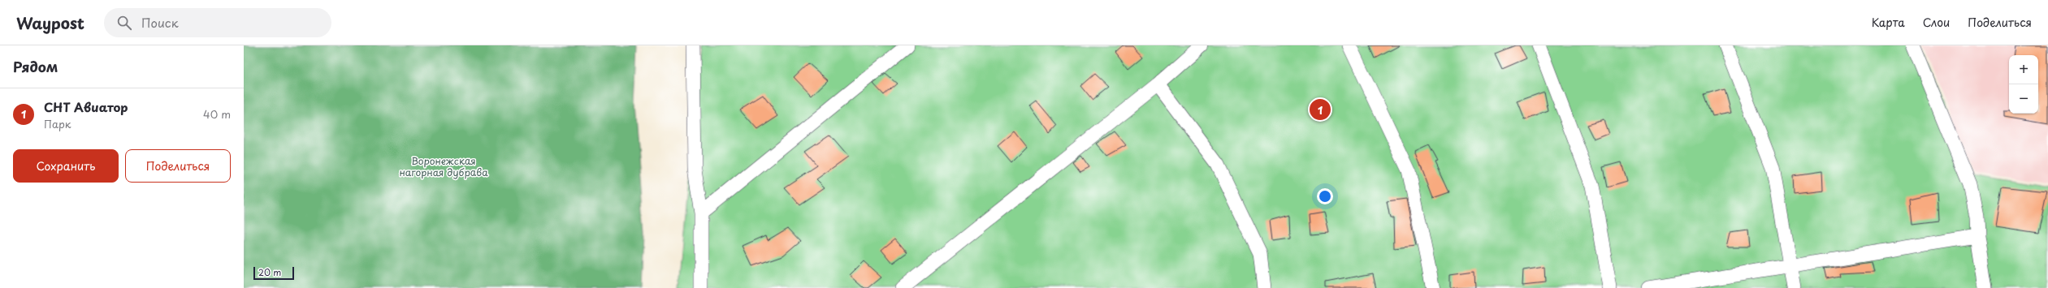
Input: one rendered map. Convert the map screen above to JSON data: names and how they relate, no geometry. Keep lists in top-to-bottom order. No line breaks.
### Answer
{"parks":["Воронежская нагорная дубрава"],"scale_bar":"20 m","page":{"header":"Waypost","search":"Поиск","nav":["Карта","Слои","Поделиться"],"heading":"Рядом","map_buttons":["+","−"],"list":[{"mark":"1","name":"СНТ Авиатор","note":"Парк","value":"40 m"}],"pins":"1","buttons":["Сохранить","Поделиться"],"scale":"20 m"}}
